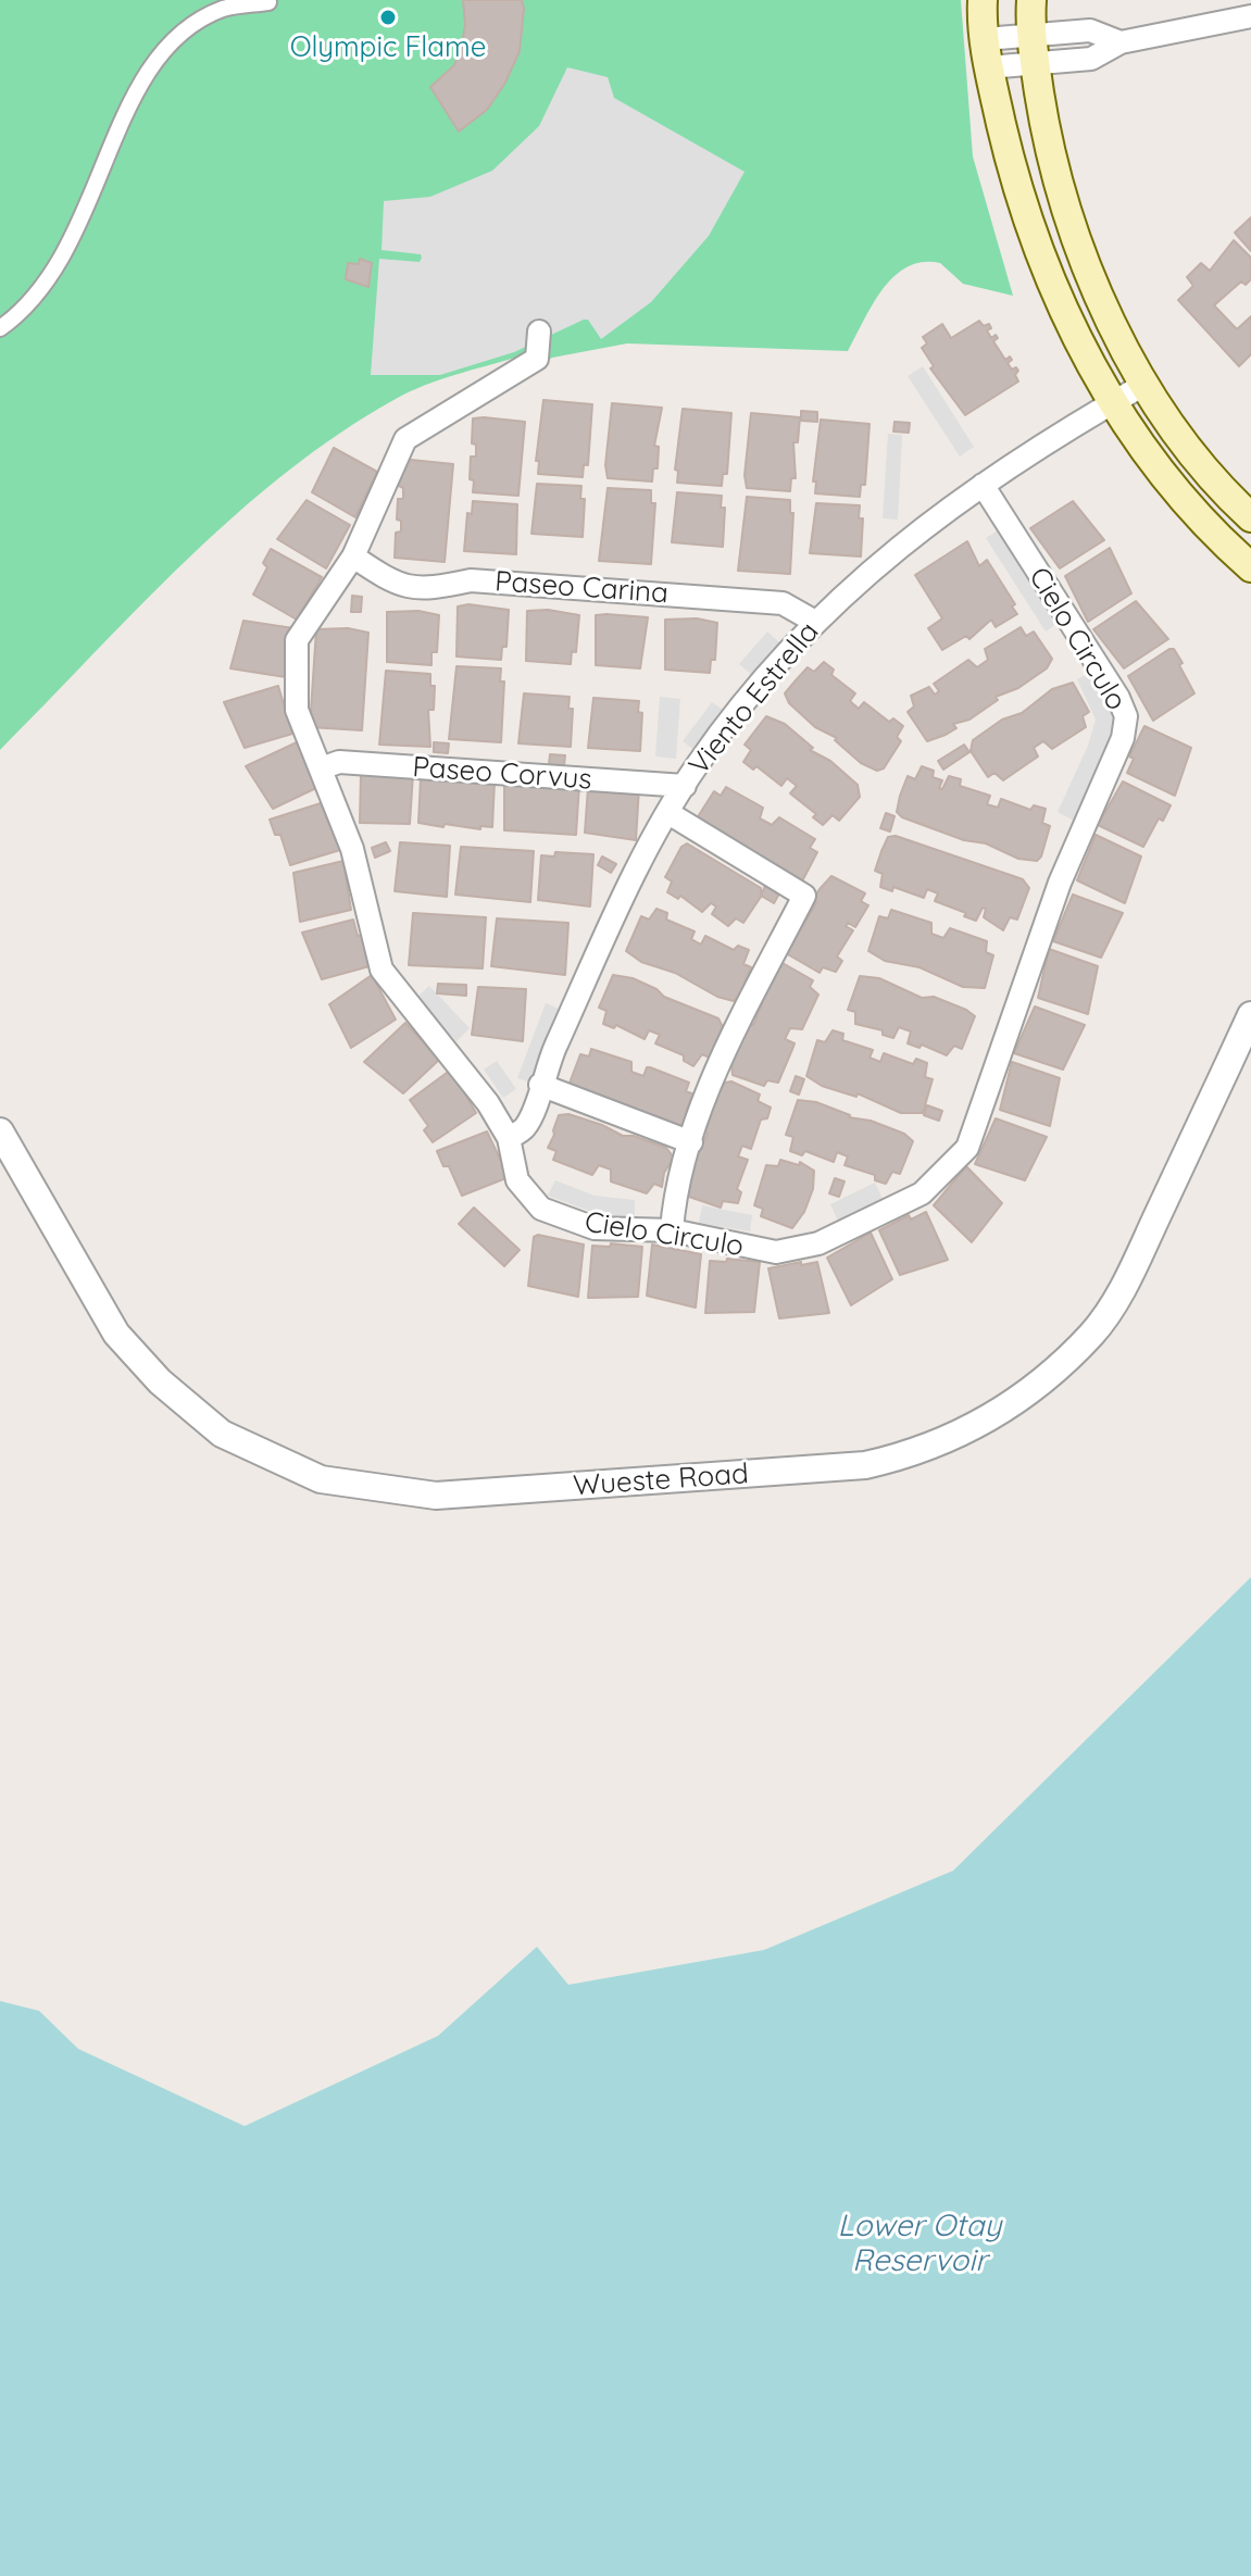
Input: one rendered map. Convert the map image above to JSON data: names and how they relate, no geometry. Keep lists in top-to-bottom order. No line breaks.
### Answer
{"streets":{"street":["Paseo Carina","Cielo Circulo","Viento Estrella","Paseo Corvus","Wueste Road"]},"crossings":[["Paseo Carina","Cielo Circulo"],["Paseo Carina","Viento Estrella"],["Cielo Circulo","Viento Estrella"],["Cielo Circulo","Paseo Corvus"],["Viento Estrella","Paseo Corvus"]],"water":["Lower Otay Reservoir"],"places":["Olympic Flame"]}
